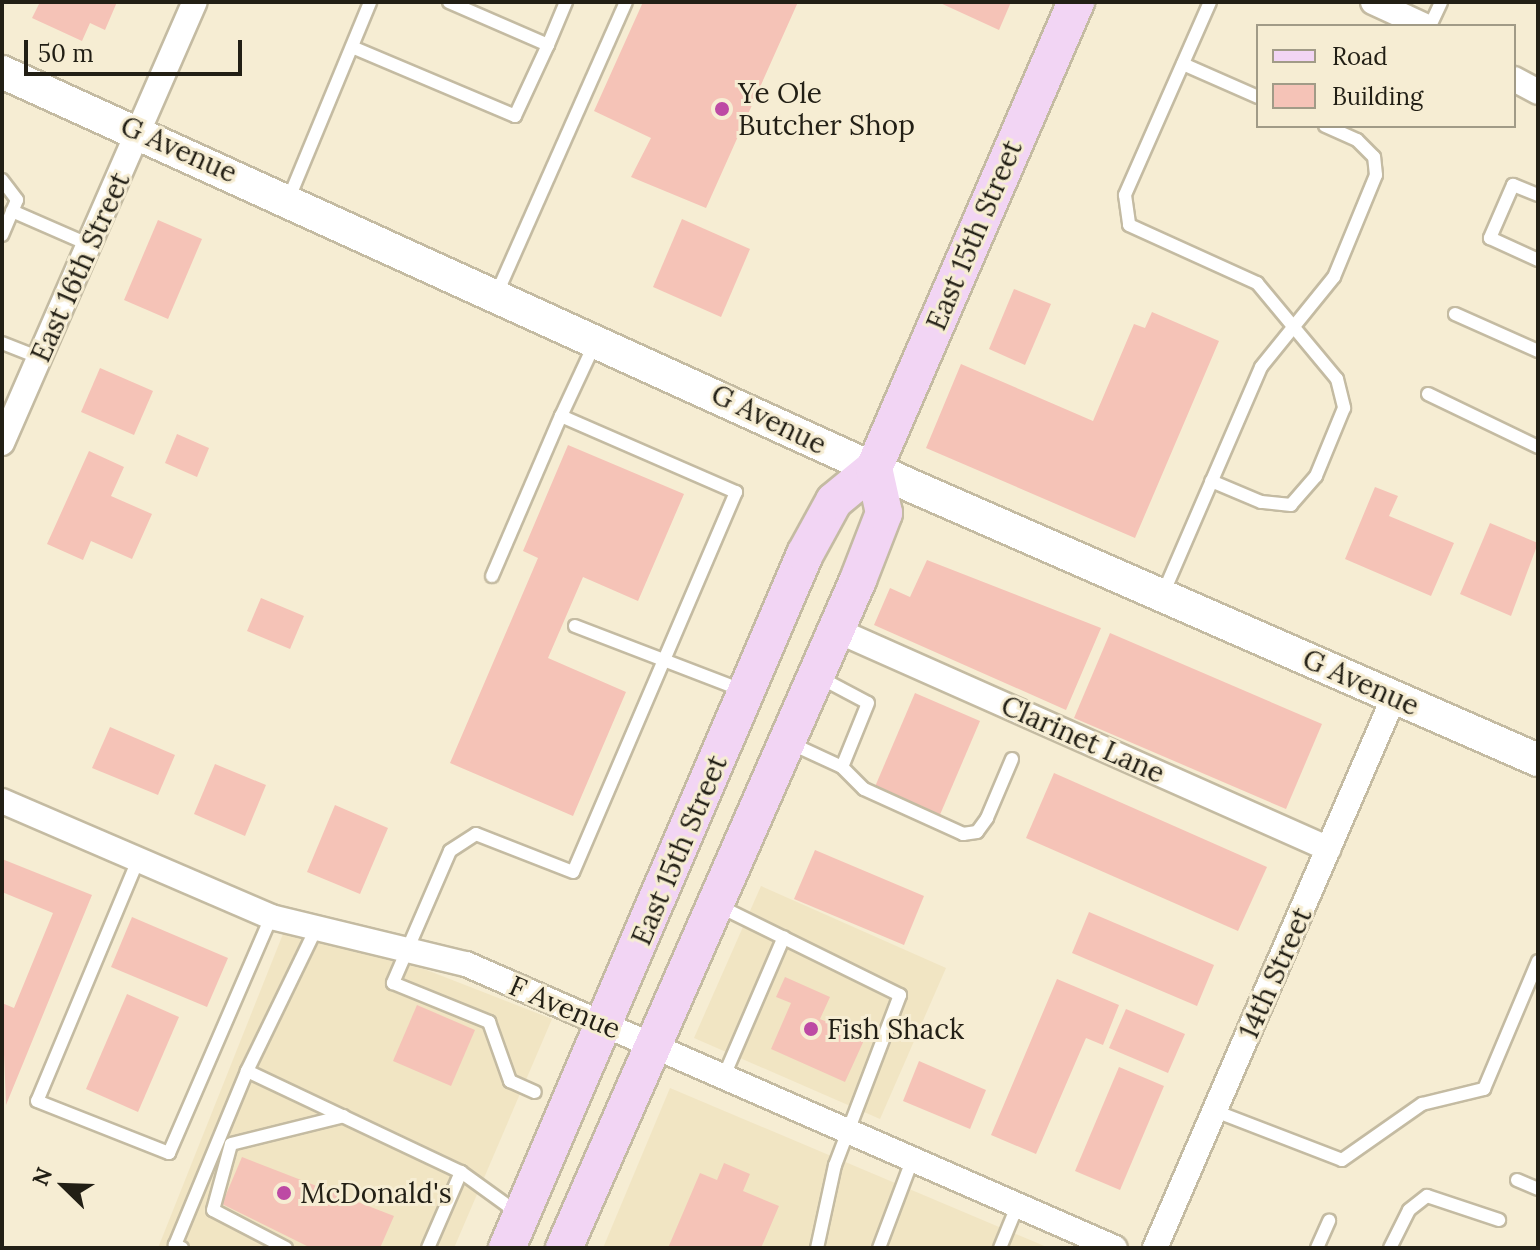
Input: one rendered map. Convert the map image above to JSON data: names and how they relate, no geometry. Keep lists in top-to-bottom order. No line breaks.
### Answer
{"streets":{"main road":["East 15th Street"],"street":["G Avenue","East 16th Street","Clarinet Lane","14th Street","F Avenue"]},"crossings":[["G Avenue","East 15th Street"],["G Avenue","East 16th Street"],["G Avenue","14th Street"],["East 15th Street","Clarinet Lane"],["East 15th Street","F Avenue"],["Clarinet Lane","14th Street"]],"places":["Ye Ole Butcher Shop","Fish Shack","McDonald's"],"legend":["Road","Building"],"scale_bar":"50 m","north":"top left"}
